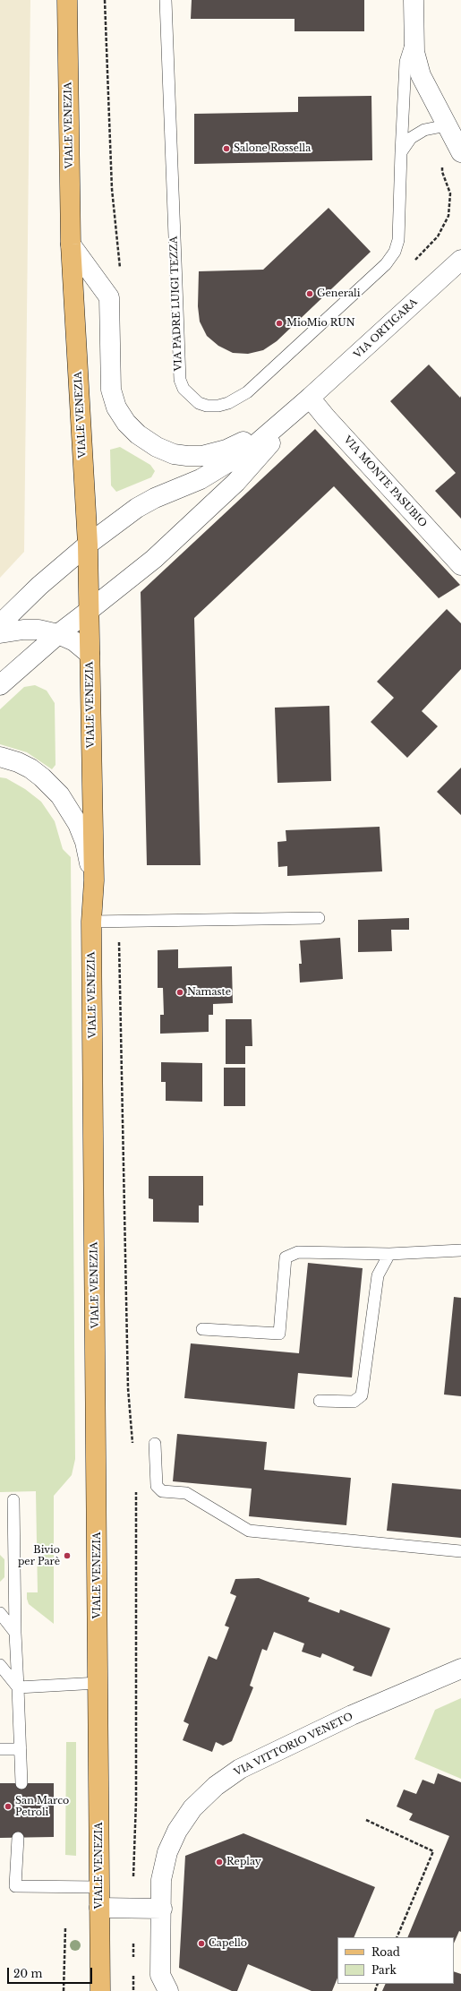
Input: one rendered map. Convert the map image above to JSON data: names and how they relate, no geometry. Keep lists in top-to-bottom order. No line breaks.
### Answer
{"streets":{"main road":["VIALE VENEZIA"],"street":["VIA ORTIGARA","VIA MONTE PASUBIO","VIA VITTORIO VENETO"],"lane":["VIA PADRE LUIGI TEZZA"]},"crossings":[["VIA ORTIGARA","VIA MONTE PASUBIO"]],"places":["Salone Rossella","Generali","MioMio RUN","Namaste","Bivio per Parè","San Marco Petroli","Replay","Capello"],"legend":["Road","Park"],"scale_bar":"20 m"}
